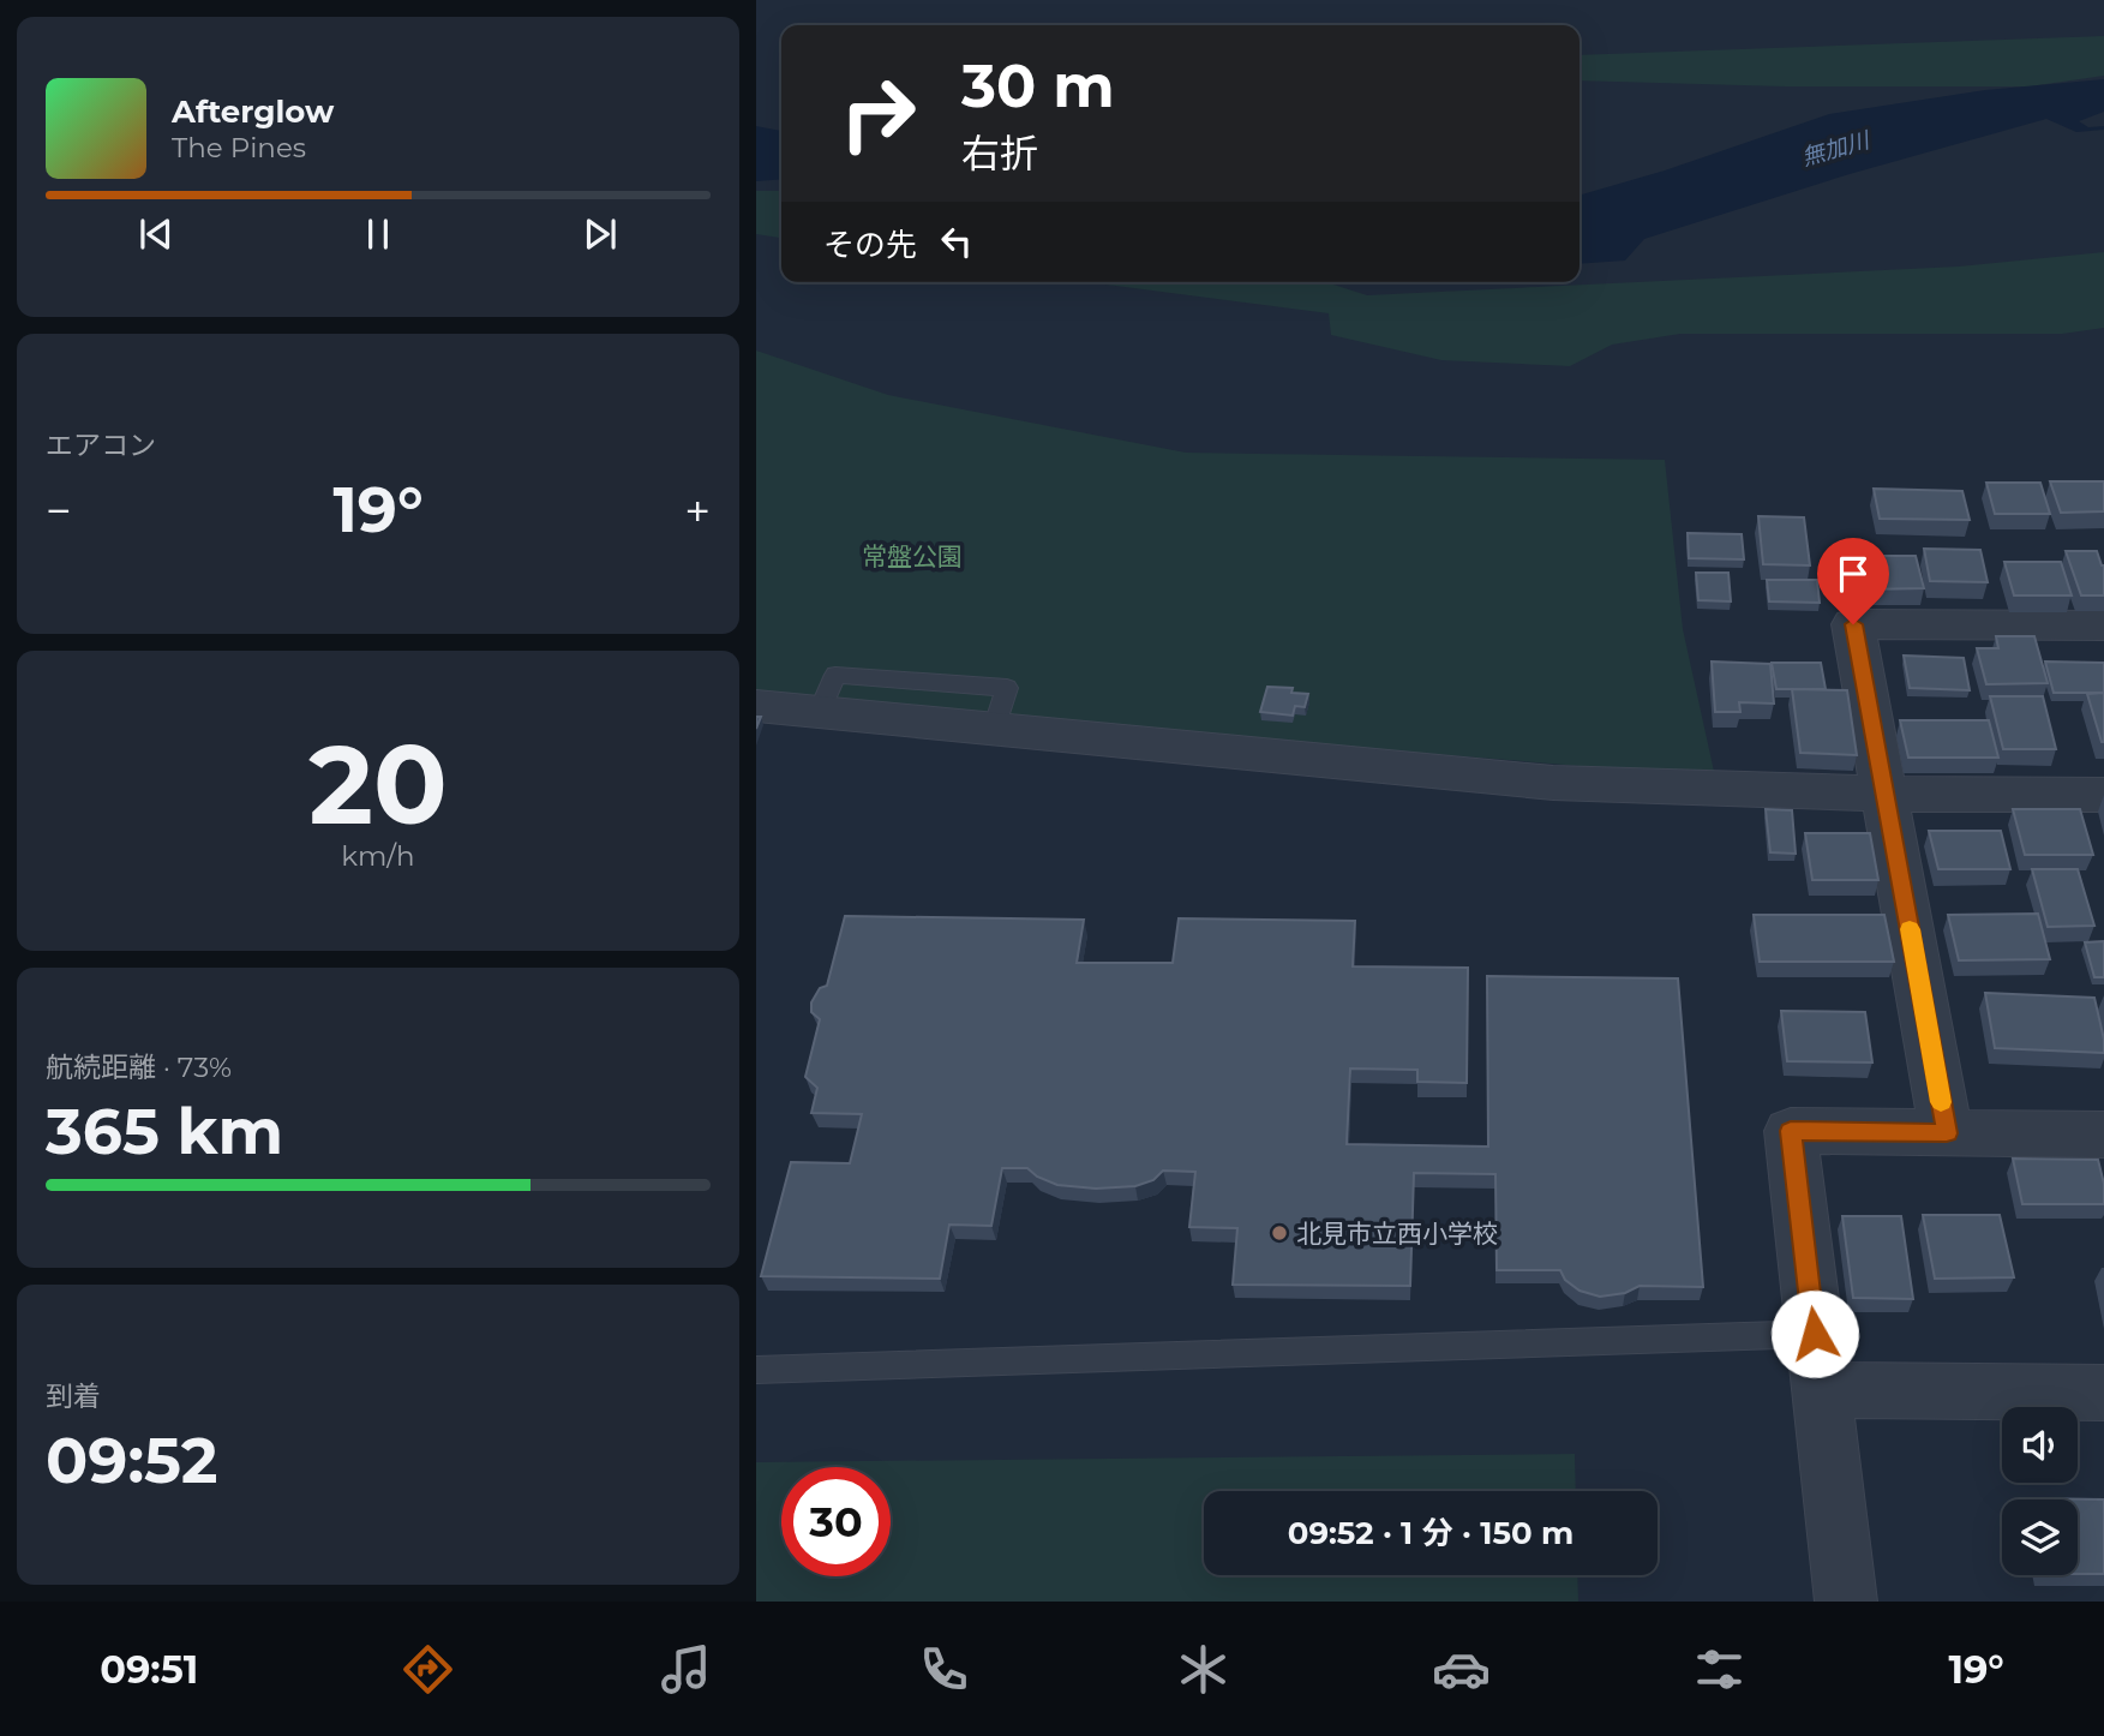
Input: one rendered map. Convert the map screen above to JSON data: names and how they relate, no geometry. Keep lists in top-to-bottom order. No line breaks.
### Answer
{"water":["無加川"],"parks":["常盤公園"],"places":["北見市立西小学校"],"page":{"turn":["30 m","右折"],"song":["Afterglow","The Pines"],"then":"その先","tile":["エアコン",["20","km/h"],["航続距離 · 73%","365 km"],["到着","09:52"]],"heat":["−","19°","+"],"limit":"30","trip":"09:52 · 1 分 · 150 m","tabs":["09:51","19°"]}}
